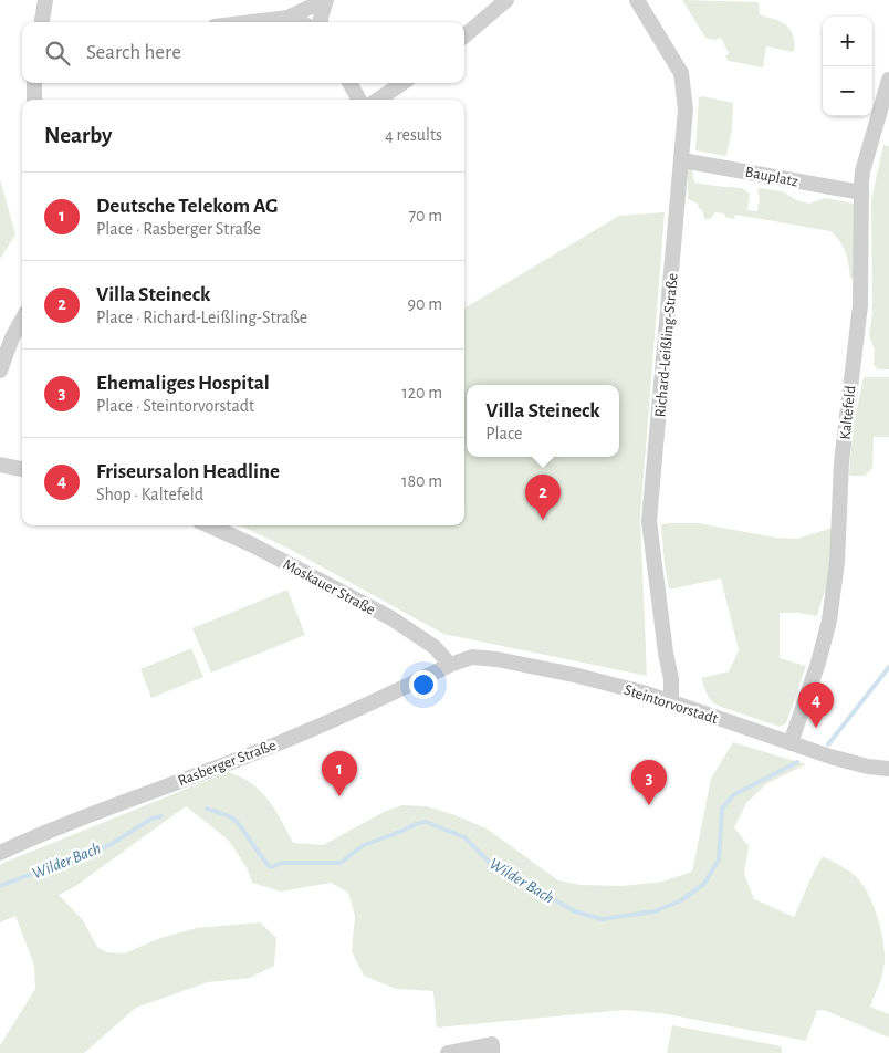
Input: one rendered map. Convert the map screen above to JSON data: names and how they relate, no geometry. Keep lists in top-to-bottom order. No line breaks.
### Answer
{"streets":{"street":["Bauplatz","Richard-Leißling-Straße","Kaltefeld","Moskauer Straße","Steintorvorstadt","Rasberger Straße"]},"crossings":[["Bauplatz","Richard-Leißling-Straße"],["Bauplatz","Kaltefeld"],["Richard-Leißling-Straße","Steintorvorstadt"],["Kaltefeld","Steintorvorstadt"],["Moskauer Straße","Steintorvorstadt"],["Moskauer Straße","Rasberger Straße"],["Steintorvorstadt","Rasberger Straße"]],"water":["Wilder Bach"],"page":{"map_buttons":["+","−"],"search":"Search here","heading":["Nearby","4 results"],"list":[{"mark":"1","name":"Deutsche Telekom AG","note":"Place · Rasberger Straße","value":"70 m"},{"mark":"2","name":"Villa Steineck","note":"Place · Richard-Leißling-Straße","value":"90 m"},{"mark":"3","name":"Ehemaliges Hospital","note":"Place · Steintorvorstadt","value":"120 m"},{"mark":"4","name":"Friseursalon Headline","note":"Shop · Kaltefeld","value":"180 m"}],"popup":["Villa Steineck","Place"],"pins":["2","4","1","3"]}}
